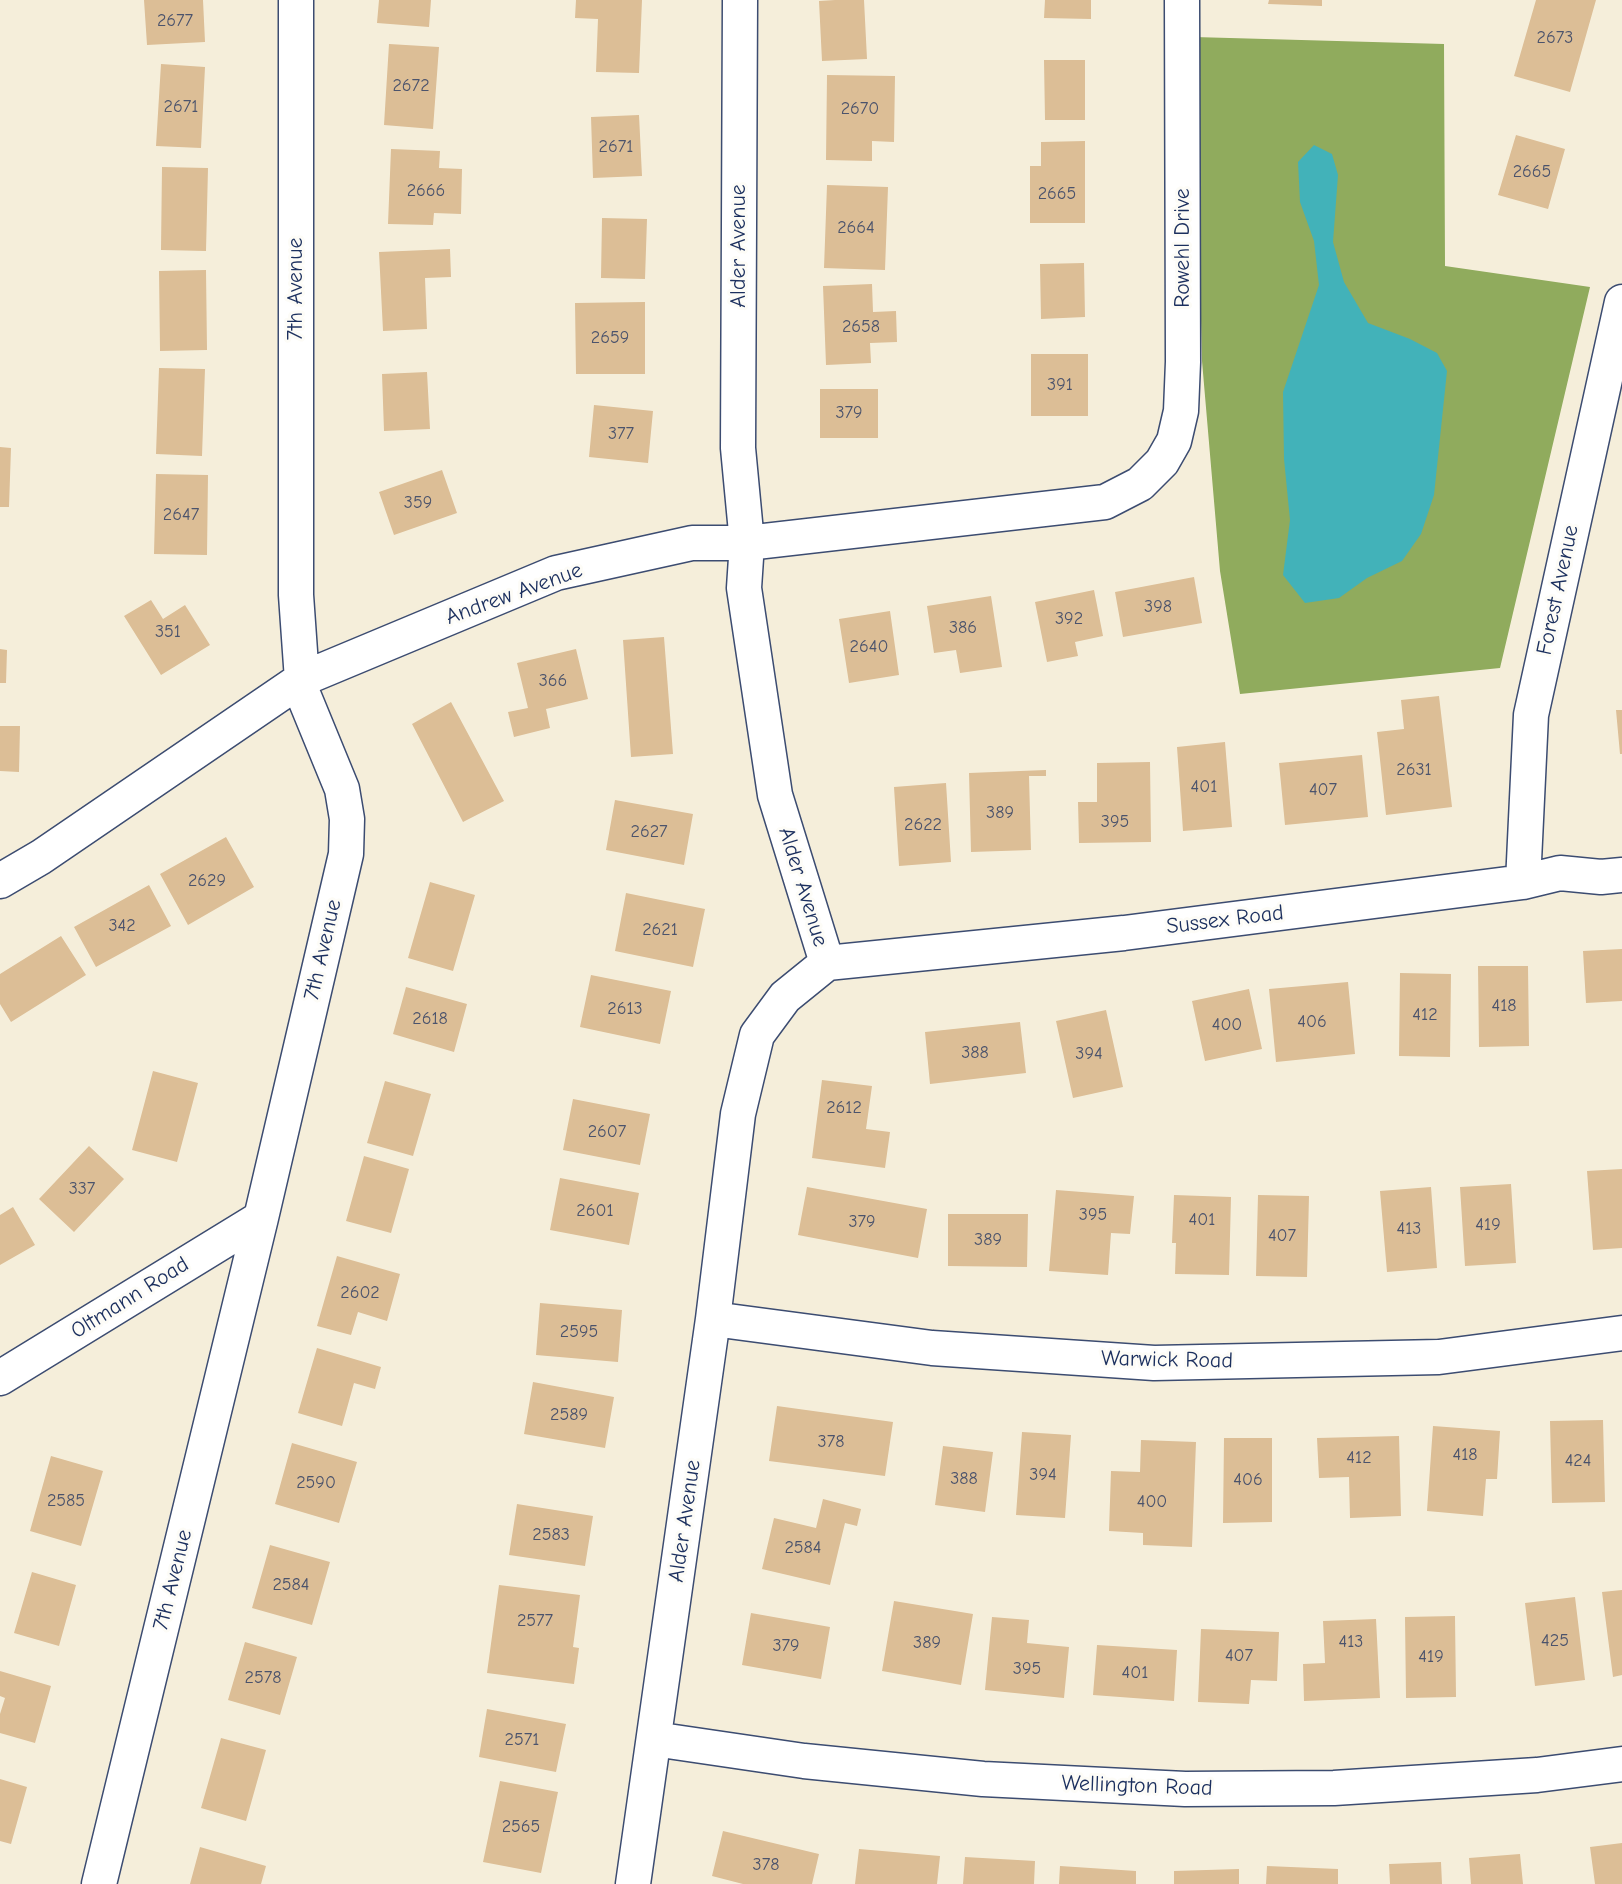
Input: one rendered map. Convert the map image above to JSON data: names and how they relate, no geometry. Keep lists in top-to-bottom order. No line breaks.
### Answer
{"streets":{"street":["Alder Avenue","Rowehl Drive","7th Avenue","Forest Avenue","Andrew Avenue","Sussex Road","Oltmann Road","Warwick Road","Wellington Road"]},"crossings":[["Alder Avenue","Andrew Avenue"],["Alder Avenue","Sussex Road"],["Alder Avenue","Warwick Road"],["Alder Avenue","Wellington Road"],["Rowehl Drive","Andrew Avenue"],["7th Avenue","Andrew Avenue"],["7th Avenue","Oltmann Road"],["Forest Avenue","Sussex Road"]],"house_numbers":["2677","2673","2672","2671","2670","2671","2665","2666","2665","2664","2658","2659","391","379","377","359","2647","398","392","386","351","2640","366","2631","401","407","389","395","2622","2627","2629","342","2621","418","2613","412","2618","406","400","388","394","2612","2607","337","2601","395","401","379","419","413","407","389","2602","2595","2589","378","418","412","424","394","388","406","2590","2585","400","2583","2584","2584","2577","425","413","389","379","407","419","395","401","2578","2571","2565","378"]}
